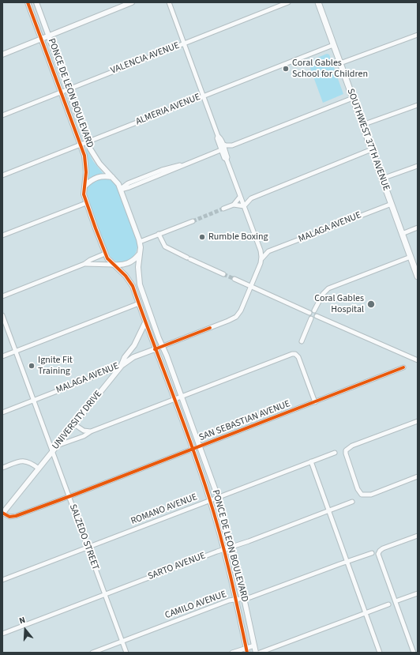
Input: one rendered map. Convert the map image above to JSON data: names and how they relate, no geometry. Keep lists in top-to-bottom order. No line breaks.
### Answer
{"streets":{"main road":["SOUTHWEST 37TH AVENUE"],"street":["VALENCIA AVENUE","PONCE DE LEON BOULEVARD","ALMERIA AVENUE","MALAGA AVENUE","UNIVERSITY DRIVE","SAN SEBASTIAN AVENUE","ROMANO AVENUE","SALZEDO STREET","SARTO AVENUE","CAMILO AVENUE"]},"crossings":[["VALENCIA AVENUE","PONCE DE LEON BOULEVARD"],["PONCE DE LEON BOULEVARD","ALMERIA AVENUE"],["PONCE DE LEON BOULEVARD","MALAGA AVENUE"],["PONCE DE LEON BOULEVARD","UNIVERSITY DRIVE"],["PONCE DE LEON BOULEVARD","SAN SEBASTIAN AVENUE"],["PONCE DE LEON BOULEVARD","ROMANO AVENUE"],["PONCE DE LEON BOULEVARD","SARTO AVENUE"],["PONCE DE LEON BOULEVARD","CAMILO AVENUE"],["ALMERIA AVENUE","SOUTHWEST 37TH AVENUE"],["SOUTHWEST 37TH AVENUE","MALAGA AVENUE"],["MALAGA AVENUE","UNIVERSITY DRIVE"],["MALAGA AVENUE","SALZEDO STREET"],["UNIVERSITY DRIVE","SAN SEBASTIAN AVENUE"],["UNIVERSITY DRIVE","SALZEDO STREET"],["SAN SEBASTIAN AVENUE","SALZEDO STREET"],["ROMANO AVENUE","SALZEDO STREET"],["SALZEDO STREET","SARTO AVENUE"],["SALZEDO STREET","CAMILO AVENUE"]],"places":["Coral Gables School for Children","Rumble Boxing","Coral Gables Hospital","Ignite Fit Training"],"north":"top"}
